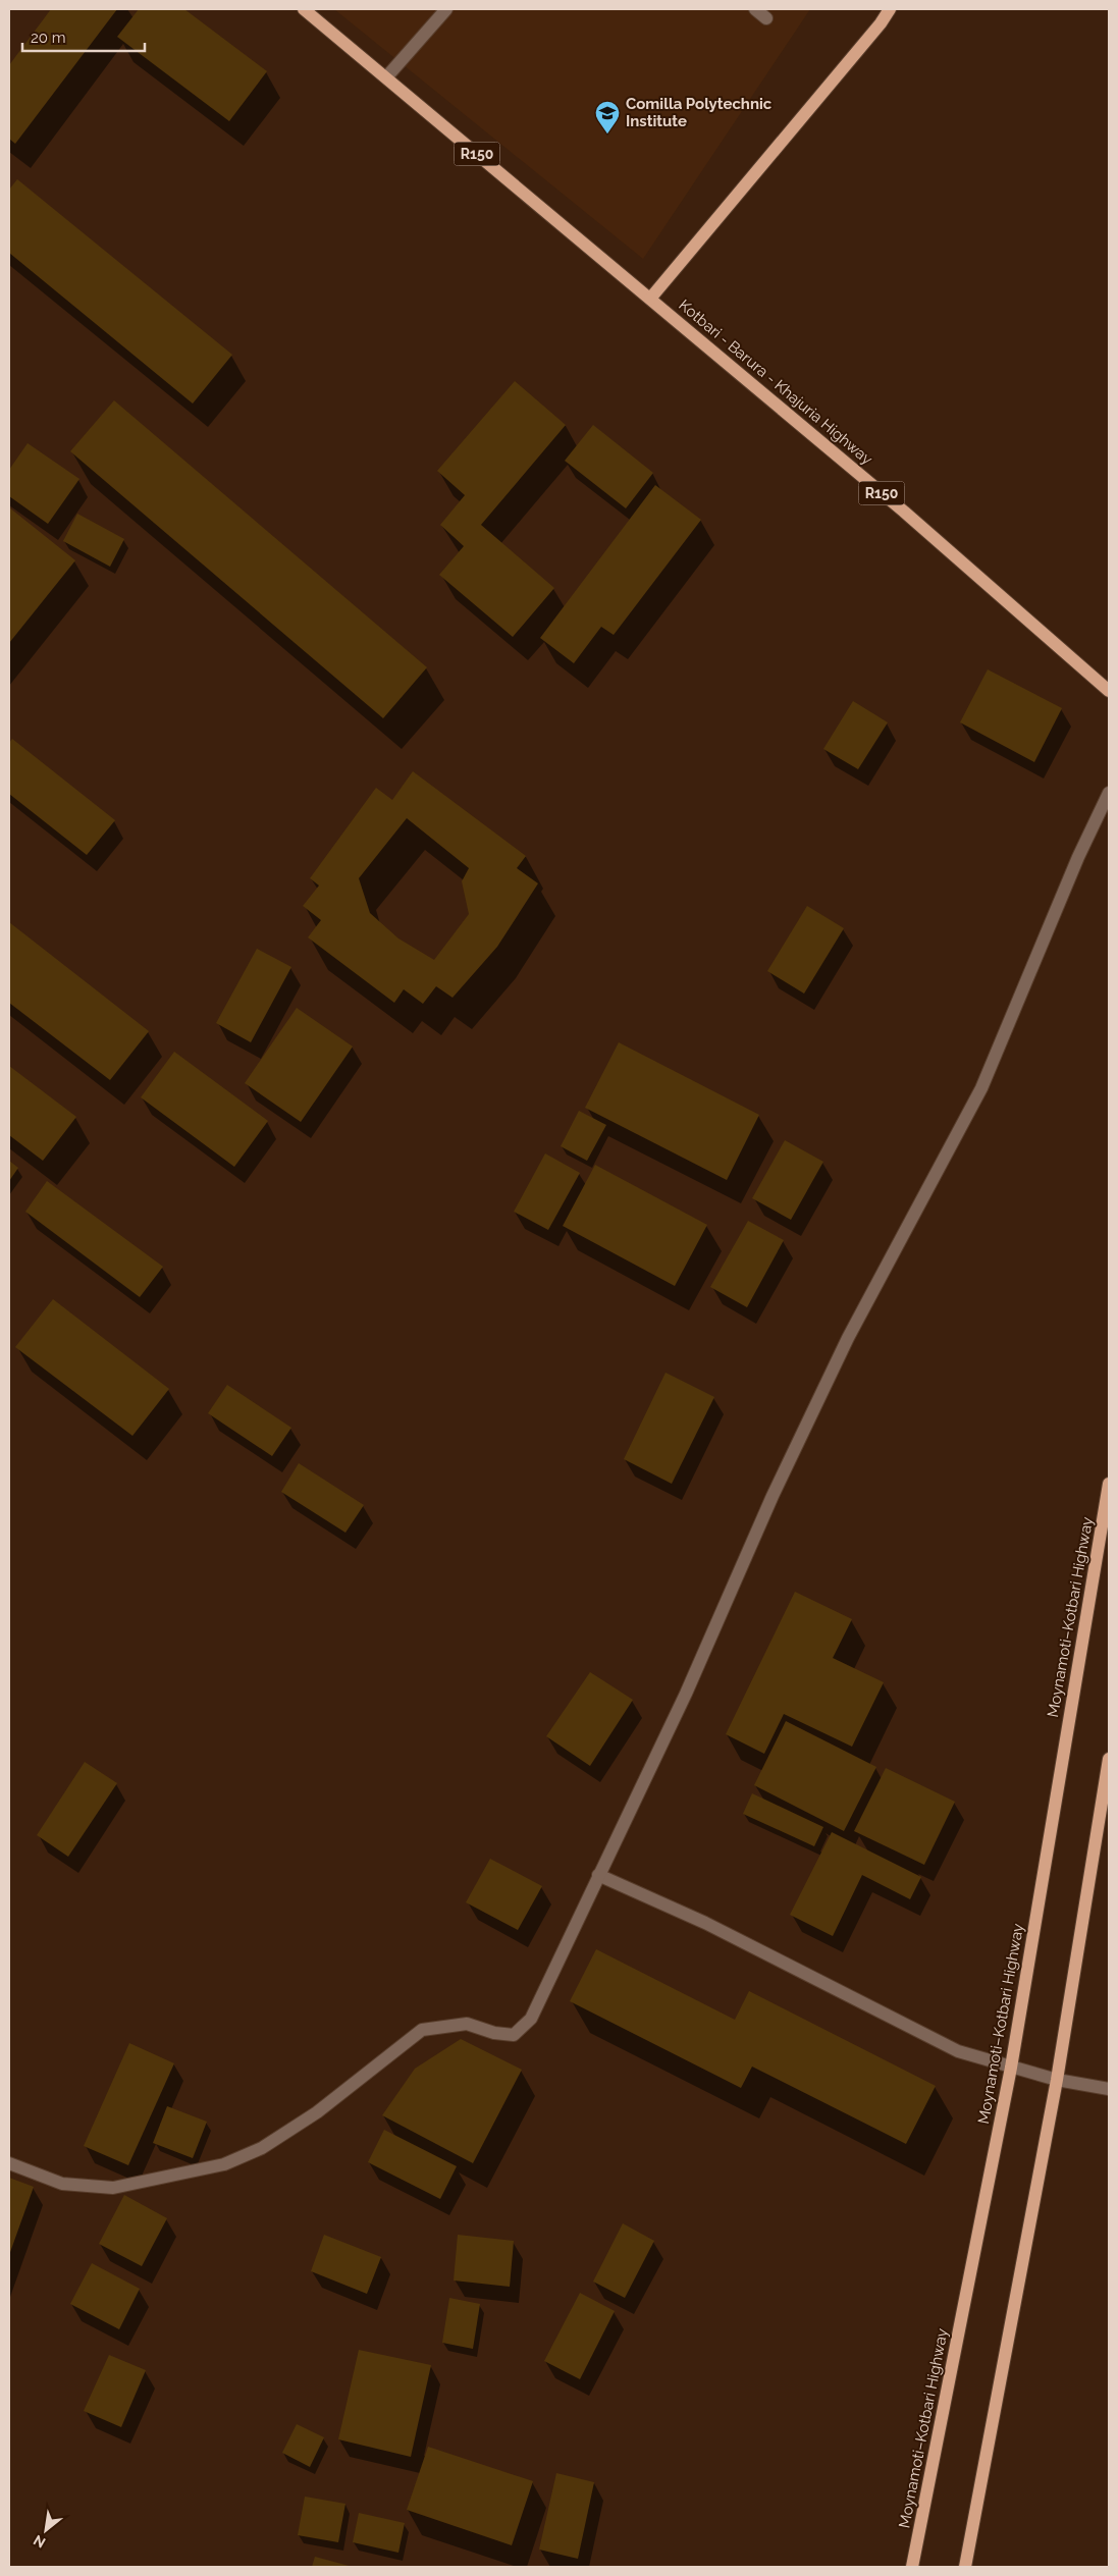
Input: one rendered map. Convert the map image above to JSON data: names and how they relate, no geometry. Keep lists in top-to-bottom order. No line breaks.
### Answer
{"streets":{"main road":["R150","Kotbari - Barura - Khajuria Highway","Moynamoti–Kotbari Highway"]},"crossings":[["R150","Kotbari - Barura - Khajuria Highway"]],"places":{"school or university":["Comilla Polytechnic Institute"]},"scale_bar":"20 m","north":"bottom left"}
